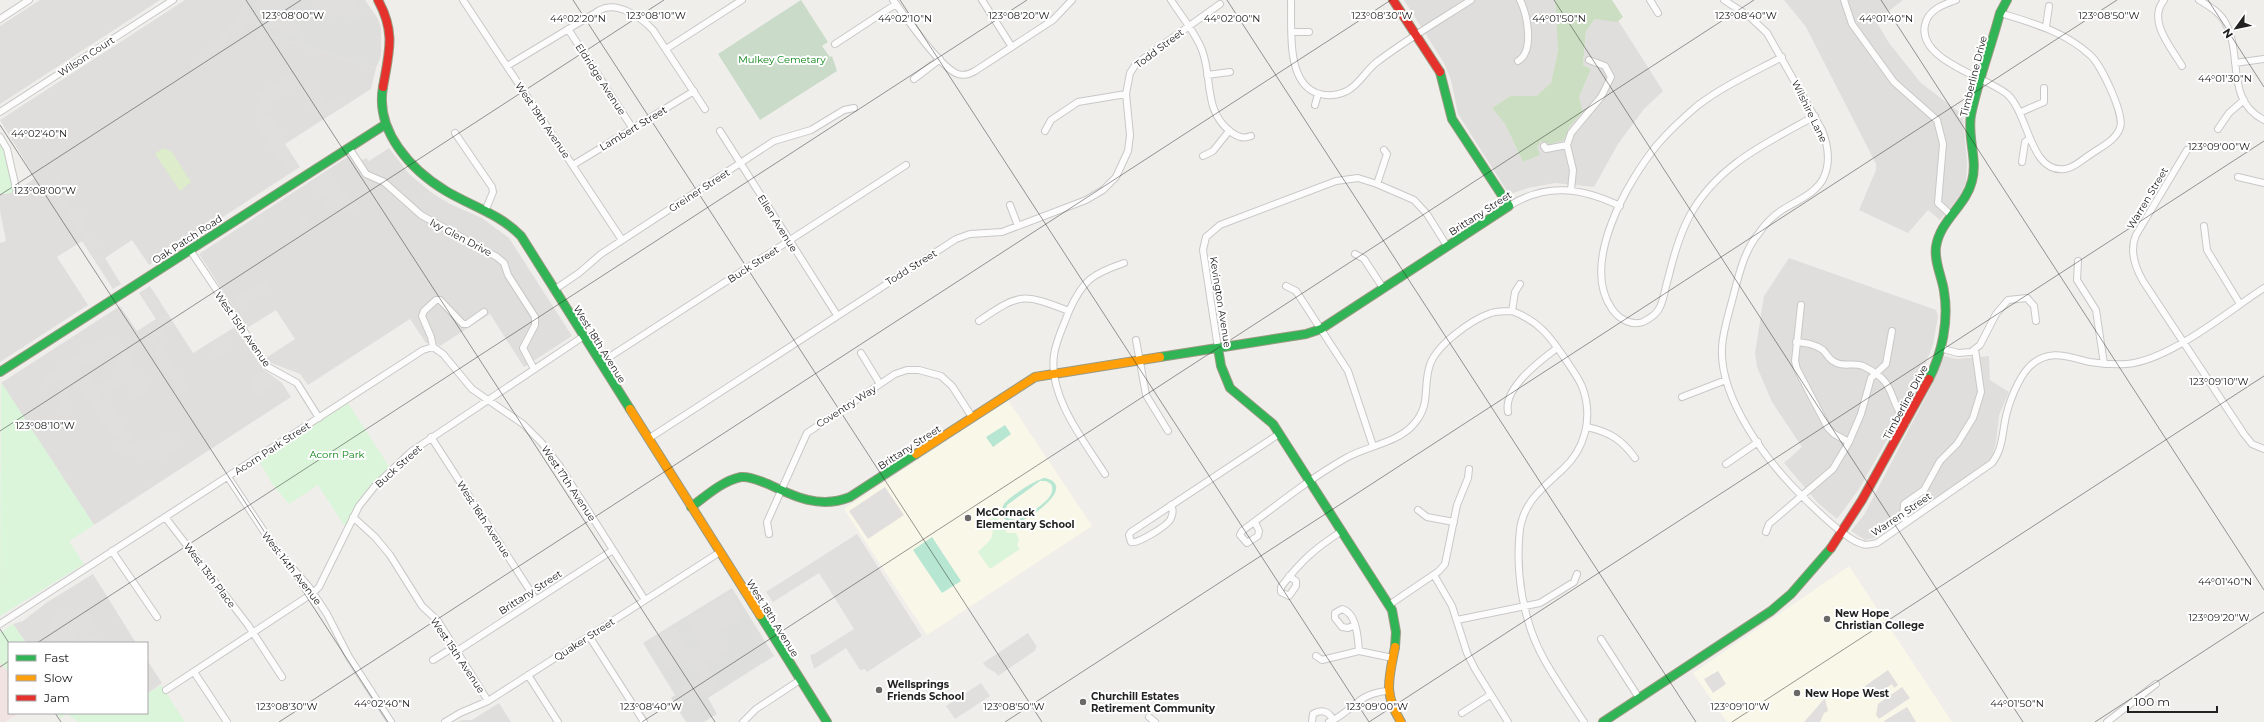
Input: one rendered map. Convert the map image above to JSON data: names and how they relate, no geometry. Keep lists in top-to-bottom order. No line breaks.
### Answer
{"streets":{"street":["Todd Street","Wilson Court","Timberline Drive","Eldridge Avenue","Wilshire Lane","West 19th Avenue","Lambert Street","Greiner Street","Warren Street","Brittany Street","Ellen Avenue","Ivy Glen Drive","Oak Patch Road","Buck Street","Kevington Avenue","West 15th Avenue","West 18th Avenue","Coventry Way","Acorn Park Street","West 17th Avenue","West 16th Avenue","West 14th Avenue","West 13th Place","Quaker Street"]},"crossings":[["Todd Street","Ellen Avenue"],["Todd Street","West 18th Avenue"],["Timberline Drive","Wilshire Lane"],["Timberline Drive","Warren Street"],["Eldridge Avenue","Lambert Street"],["Wilshire Lane","Warren Street"],["West 19th Avenue","Lambert Street"],["West 19th Avenue","Greiner Street"],["Greiner Street","Ellen Avenue"],["Greiner Street","West 18th Avenue"],["Brittany Street","Kevington Avenue"],["Brittany Street","West 15th Avenue"],["Brittany Street","West 18th Avenue"],["Brittany Street","Coventry Way"],["Brittany Street","West 17th Avenue"],["Brittany Street","West 16th Avenue"],["Ellen Avenue","Buck Street"],["Ivy Glen Drive","Oak Patch Road"],["Ivy Glen Drive","Buck Street"],["Oak Patch Road","West 15th Avenue"],["Oak Patch Road","West 18th Avenue"],["Buck Street","West 15th Avenue"],["Buck Street","West 18th Avenue"],["Buck Street","West 17th Avenue"],["Buck Street","West 16th Avenue"],["Buck Street","West 14th Avenue"],["Buck Street","West 13th Place"],["West 15th Avenue","Acorn Park Street"],["West 15th Avenue","Quaker Street"],["West 18th Avenue","Quaker Street"],["Acorn Park Street","West 17th Avenue"],["Acorn Park Street","West 14th Avenue"],["Acorn Park Street","West 13th Place"],["West 17th Avenue","Quaker Street"]],"parks":["Mulkey Cemetary","Acorn Park"],"places":["McCornack Elementary School","New Hope Christian College","Wellsprings Friends School","New Hope West","Churchill Estates Retirement Community"],"legend":["Fast","Slow","Jam"],"scale_bar":"100 m","north":"bottom left","coordinates":["123°08'00\"W","123°08'10\"W","123°08'20\"W","123°08'30\"W","123°08'40\"W","123°08'50\"W","44°02'20\"N","44°02'10\"N","44°02'00\"N","44°01'50\"N","44°01'40\"N","44°01'30\"N","44°02'40\"N","123°09'00\"W","123°09'10\"W","123°09'20\"W"]}
